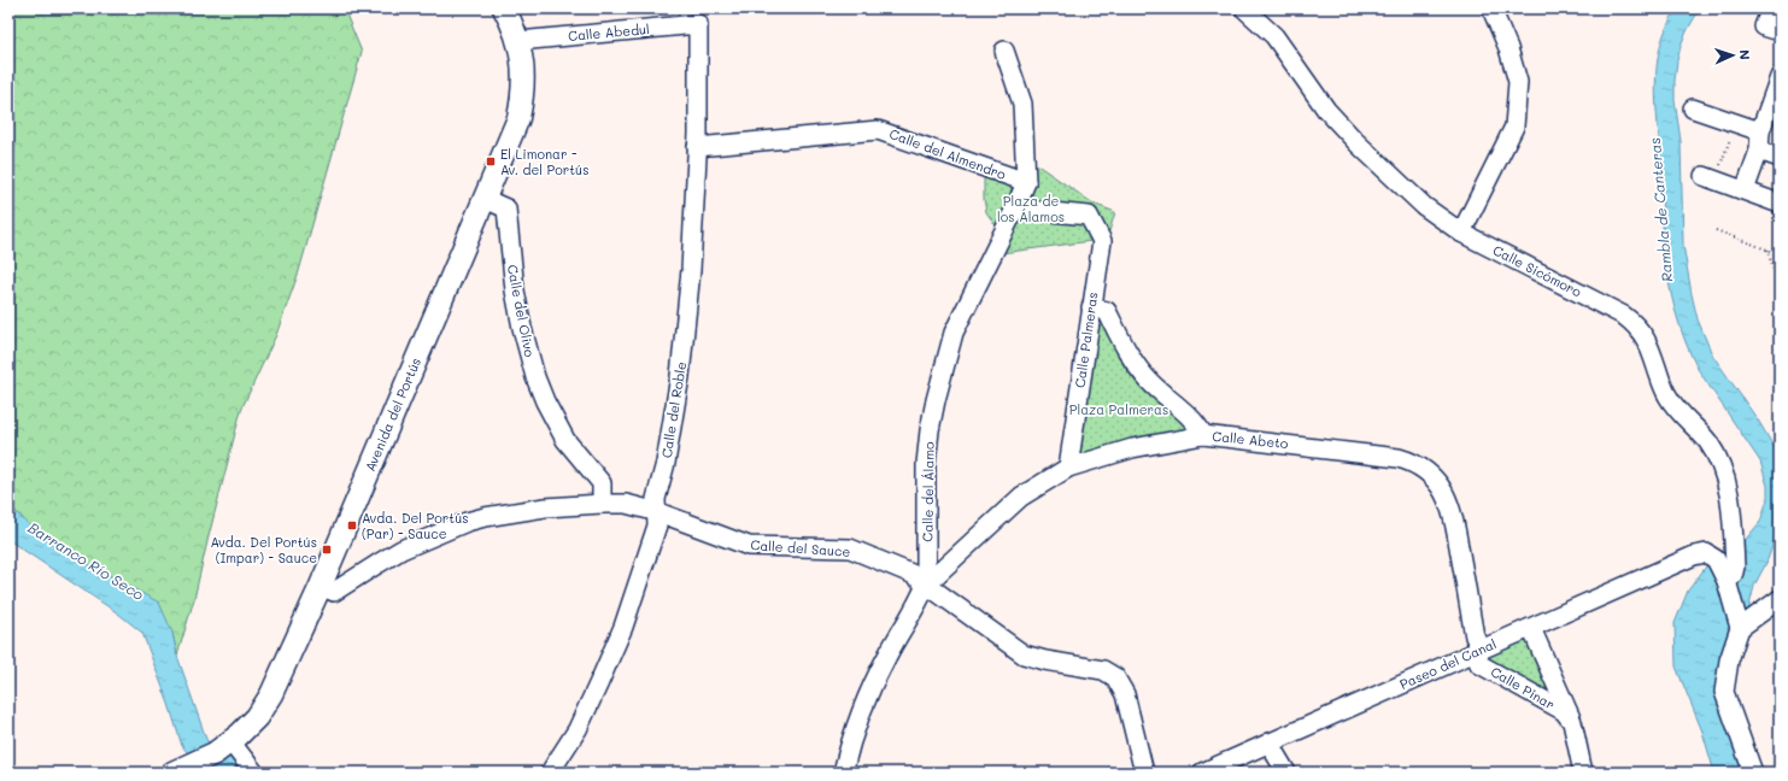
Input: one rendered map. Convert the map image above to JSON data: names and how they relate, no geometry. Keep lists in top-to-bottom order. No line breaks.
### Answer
{"streets":{"main road":["Avenida del Portús"],"street":["Calle Abedul","Calle del Almendro","Calle Sicómoro","Calle del Olivo","Calle Palmeras","Calle del Roble","Calle Abeto","Calle del Álamo","Calle del Sauce","Paseo del Canal","Calle Pinar"]},"crossings":[["Calle Abedul","Calle del Roble"],["Calle Abedul","Avenida del Portús"],["Calle del Almendro","Calle del Roble"],["Calle Sicómoro","Paseo del Canal"],["Calle del Olivo","Avenida del Portús"],["Calle del Olivo","Calle del Sauce"],["Calle Palmeras","Calle Abeto"],["Calle Palmeras","Calle del Álamo"],["Calle del Roble","Calle del Sauce"],["Avenida del Portús","Calle del Sauce"],["Calle Abeto","Calle del Álamo"],["Calle Abeto","Calle del Sauce"],["Calle Abeto","Paseo del Canal"],["Calle Abeto","Calle Pinar"],["Calle del Álamo","Calle del Sauce"],["Paseo del Canal","Calle Pinar"]],"water":["Rambla de Canteras","Barranco Río Seco"],"parks":["Plaza de los Álamos","Plaza Palmeras"],"places":{"transit":["El Limonar - Av. del Portús","Avda. Del Portús (Par) - Sauce","Avda. Del Portús (Impar) - Sauce"]},"north":"right"}
